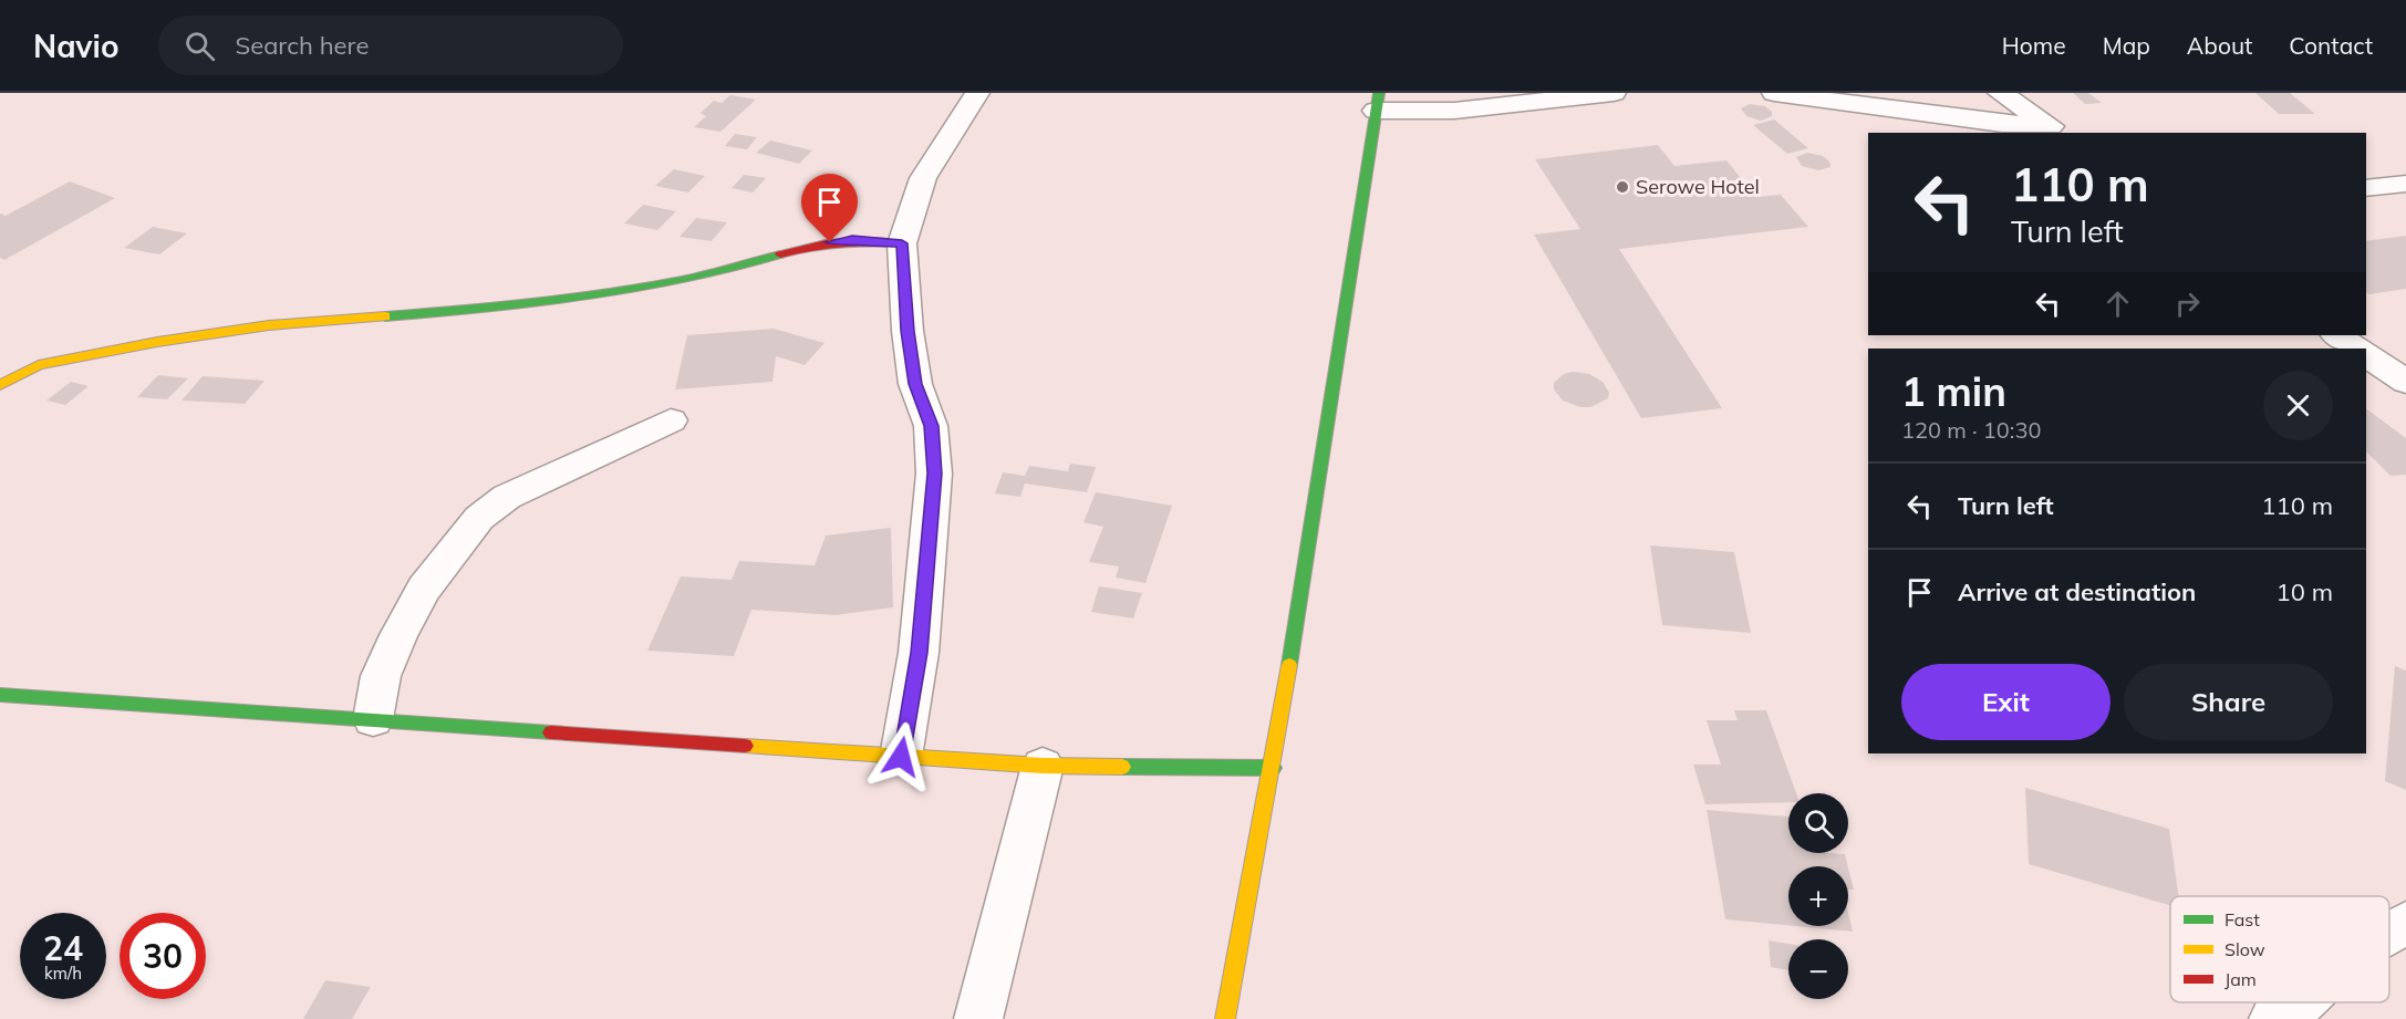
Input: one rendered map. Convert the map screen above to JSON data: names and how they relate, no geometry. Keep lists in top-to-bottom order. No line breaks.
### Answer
{"places":["Serowe Hotel"],"legend":["Fast","Slow","Jam"],"page":{"header":"Navio","search":"Search here","nav":["Home","Map","About","Contact"],"turn":["110 m","Turn left"],"heading":["1 min","120 m · 10:30"],"list":[{"name":"Turn left","value":"110 m"},{"name":"Arrive at destination","value":"10 m"}],"buttons":["Exit","Share"],"map_buttons":["+","−"],"speed":"24 km/h","limit":"30"}}
